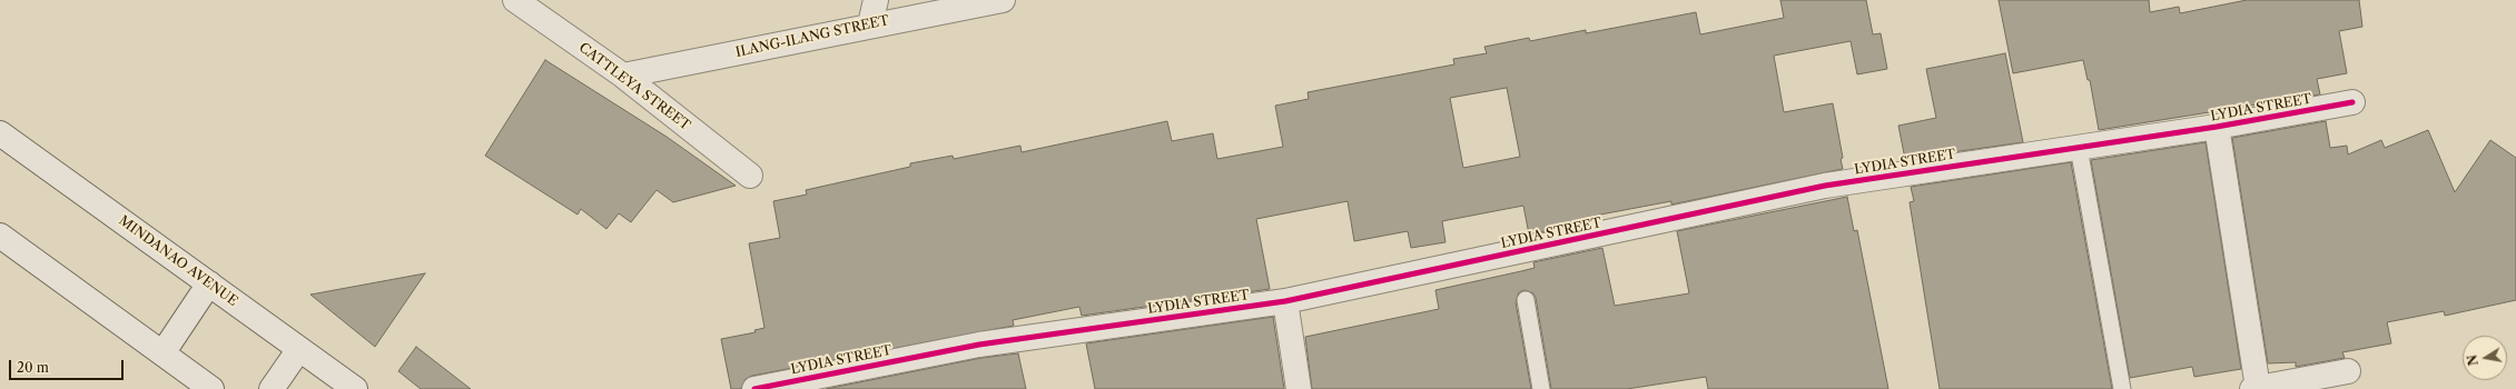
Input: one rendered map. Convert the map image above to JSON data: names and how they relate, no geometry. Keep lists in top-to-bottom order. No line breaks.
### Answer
{"streets":{"street":["ILANG-ILANG STREET","CATTLEYA STREET","LYDIA STREET","MINDANAO AVENUE"]},"crossings":[["ILANG-ILANG STREET","CATTLEYA STREET"]],"scale_bar":"20 m","north":"left"}
